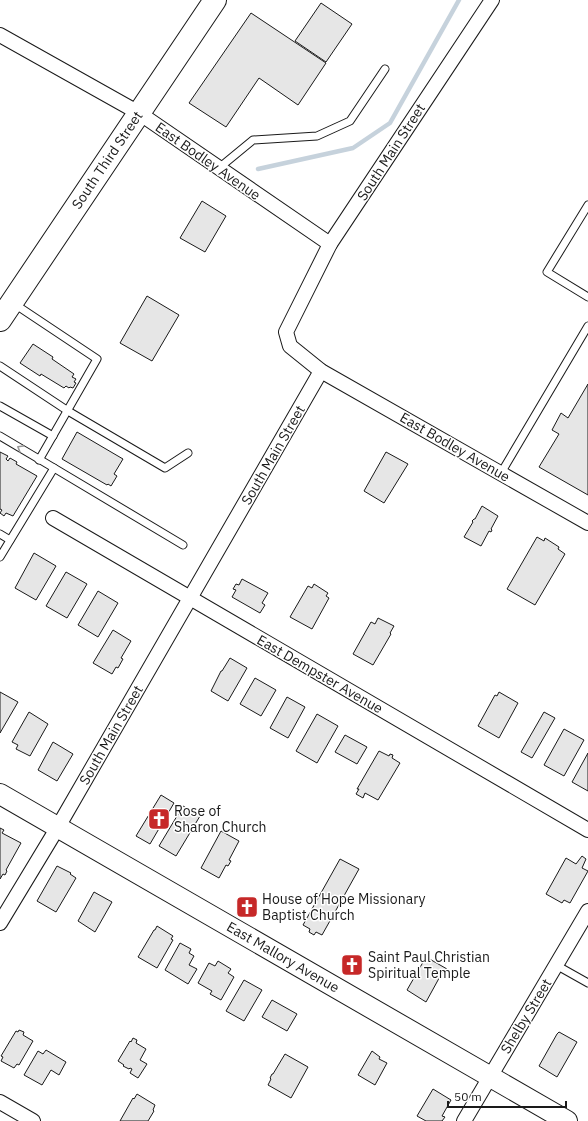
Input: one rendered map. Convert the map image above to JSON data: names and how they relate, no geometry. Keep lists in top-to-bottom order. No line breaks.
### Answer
{"streets":{"main road":["South Third Street","East Mallory Avenue"],"street":["South Main Street","East Bodley Avenue","East Dempster Avenue","Shelby Street"]},"crossings":[["South Main Street","East Bodley Avenue"],["South Main Street","East Dempster Avenue"],["South Main Street","East Mallory Avenue"],["South Third Street","East Bodley Avenue"],["East Mallory Avenue","Shelby Street"]],"places":{"church":["Rose of Sharon Church","House of Hope Missionary Baptist Church","Saint Paul Christian Spiritual Temple"]},"scale_bar":"50 m"}
